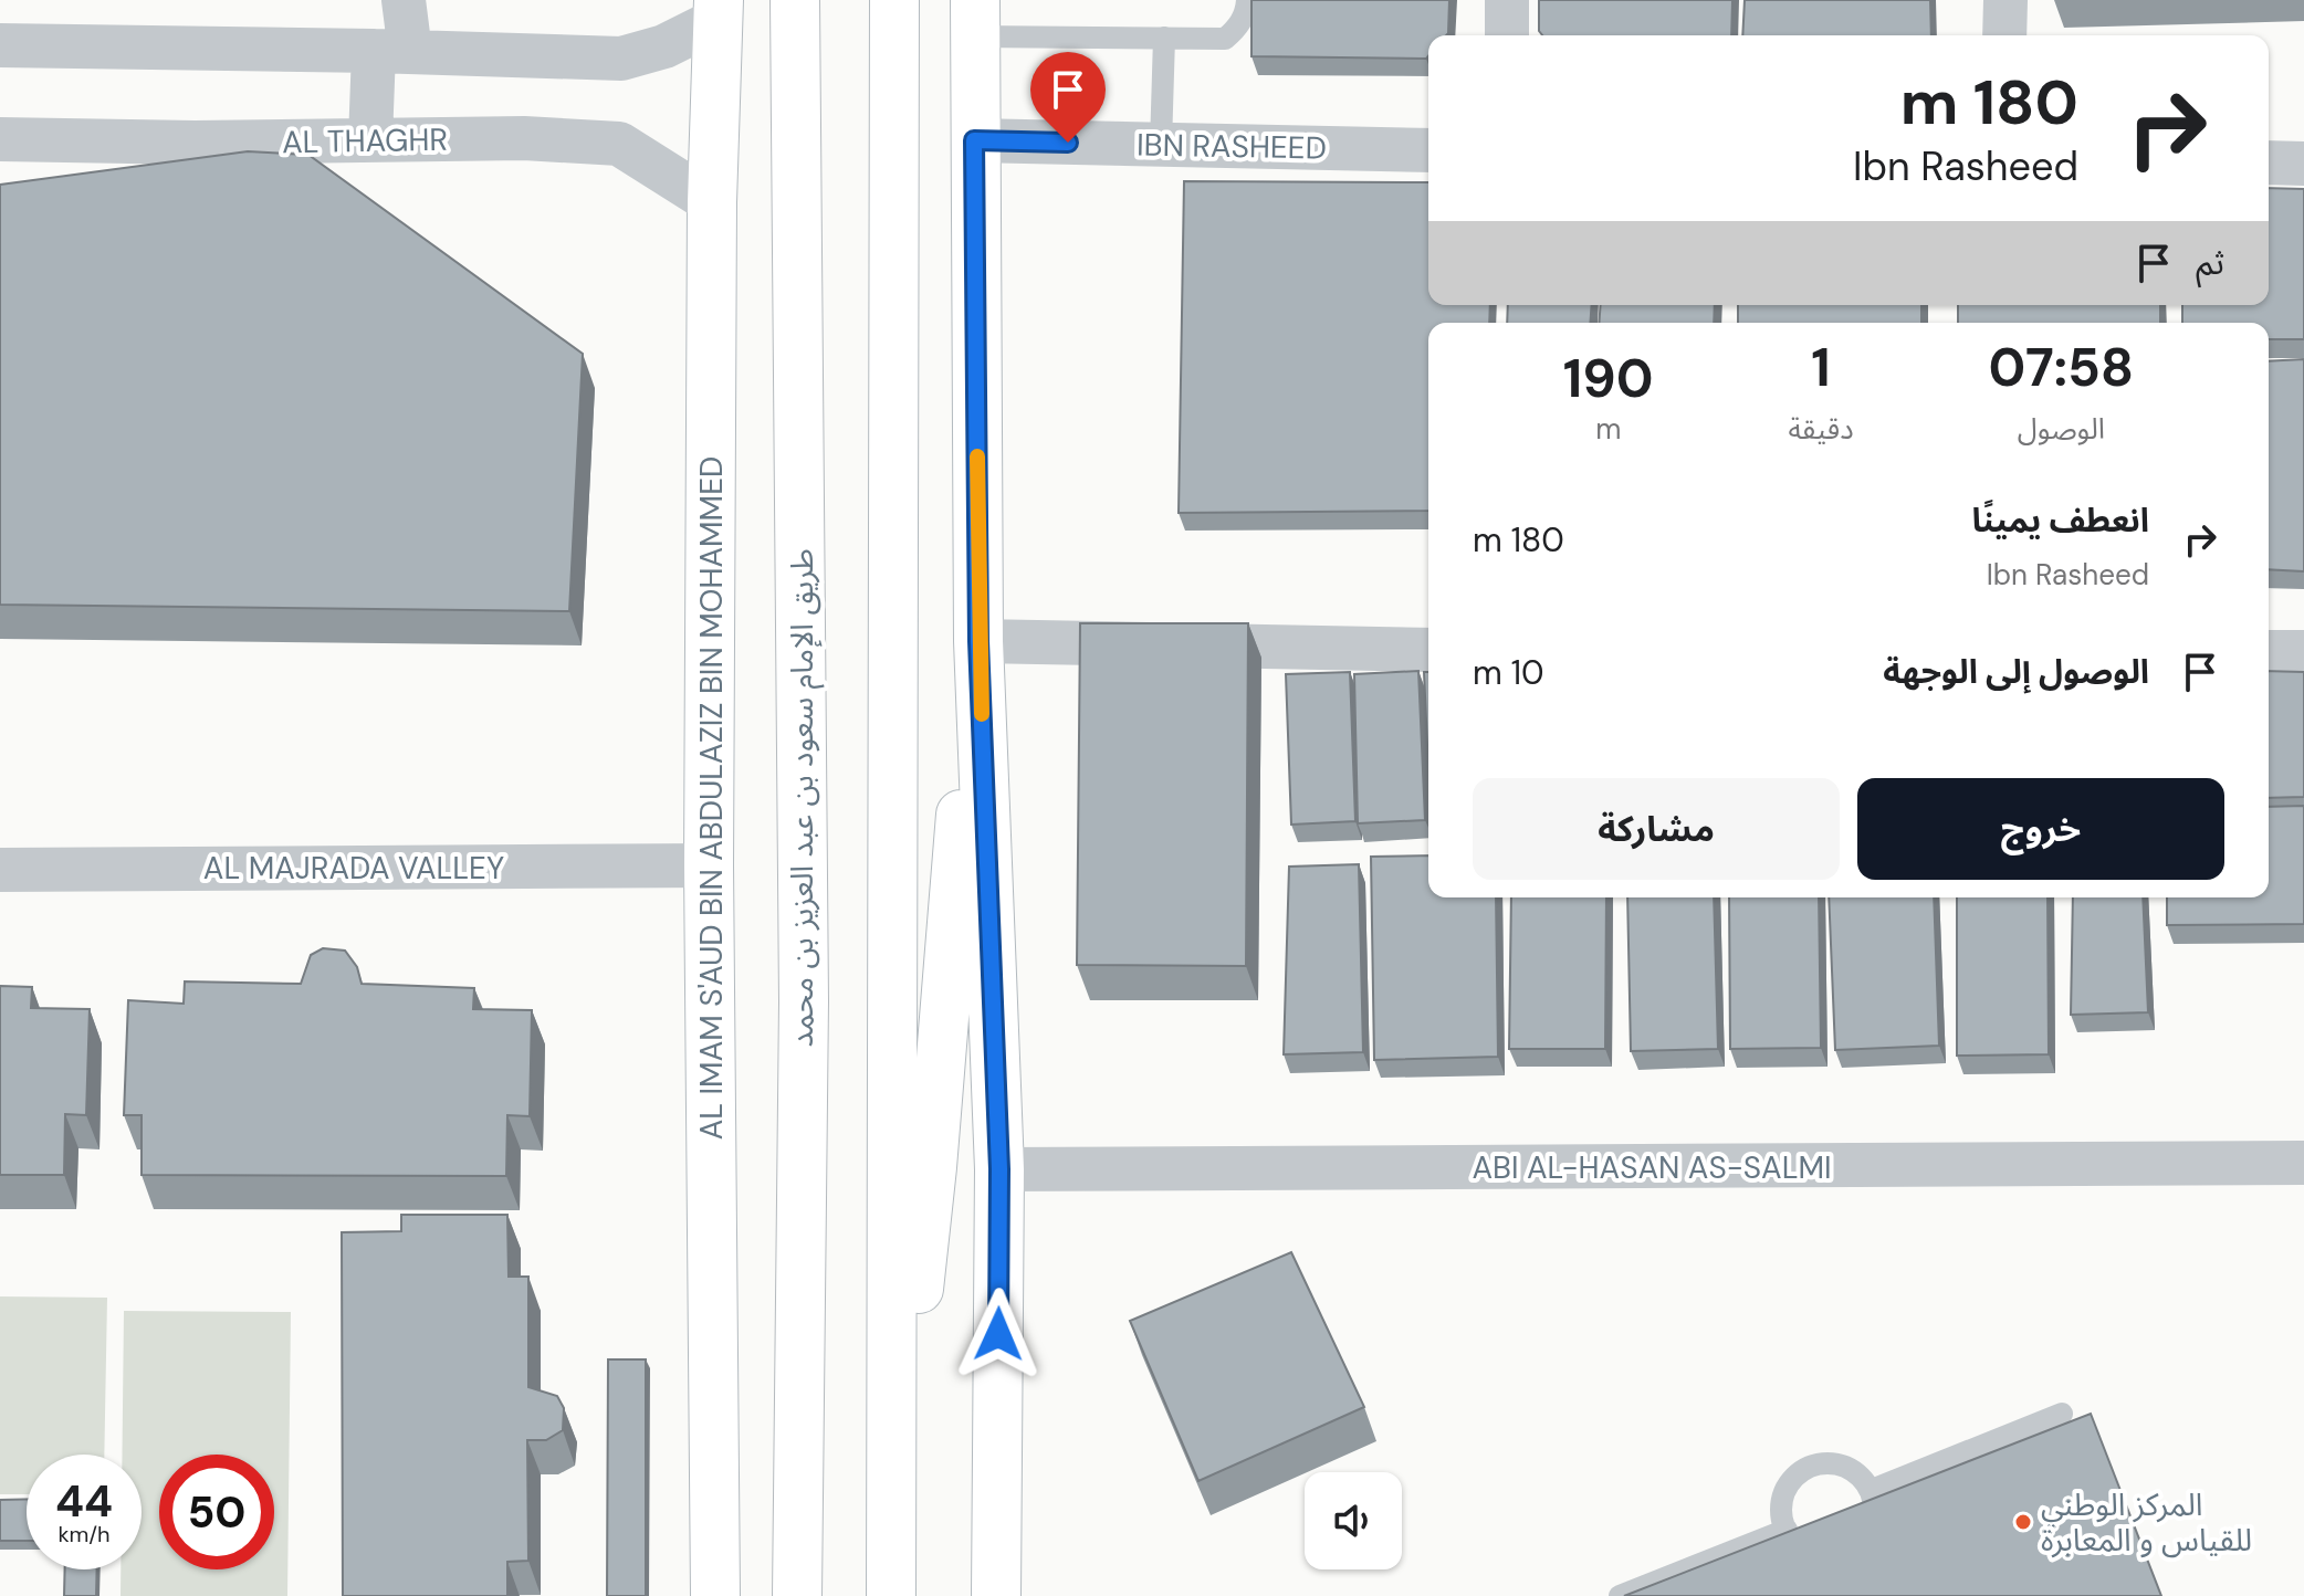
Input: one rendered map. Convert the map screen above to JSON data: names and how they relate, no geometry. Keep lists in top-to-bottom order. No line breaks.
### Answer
{"streets":{"main road":["AL IMAM S'AUD BIN ABDULAZIZ BIN MOHAMMED","طريق الإمام سعود بن عبد العزيز بن محمد"],"street":["AL THAGHR","IBN RASHEED","AL MAJRADA VALLEY","ABI AL-HASAN AS-SALMI"]},"crossings":[["AL THAGHR","AL IMAM S'AUD BIN ABDULAZIZ BIN MOHAMMED"],["AL IMAM S'AUD BIN ABDULAZIZ BIN MOHAMMED","AL MAJRADA VALLEY"]],"places":["المركز الوطني للقياس و المعابرة"],"page":{"turn":["180 m","Ibn Rasheed"],"then":"ثم","eta":["07:58","الوصول","1","دقيقة","190","m"],"list":[{"name":"انعطف يمينًا","note":"Ibn Rasheed","value":"180 m"},{"name":"الوصول إلى الوجهة","value":"10 m"}],"buttons":["خروج","مشاركة"],"speed":"44 km/h","limit":"50"}}
